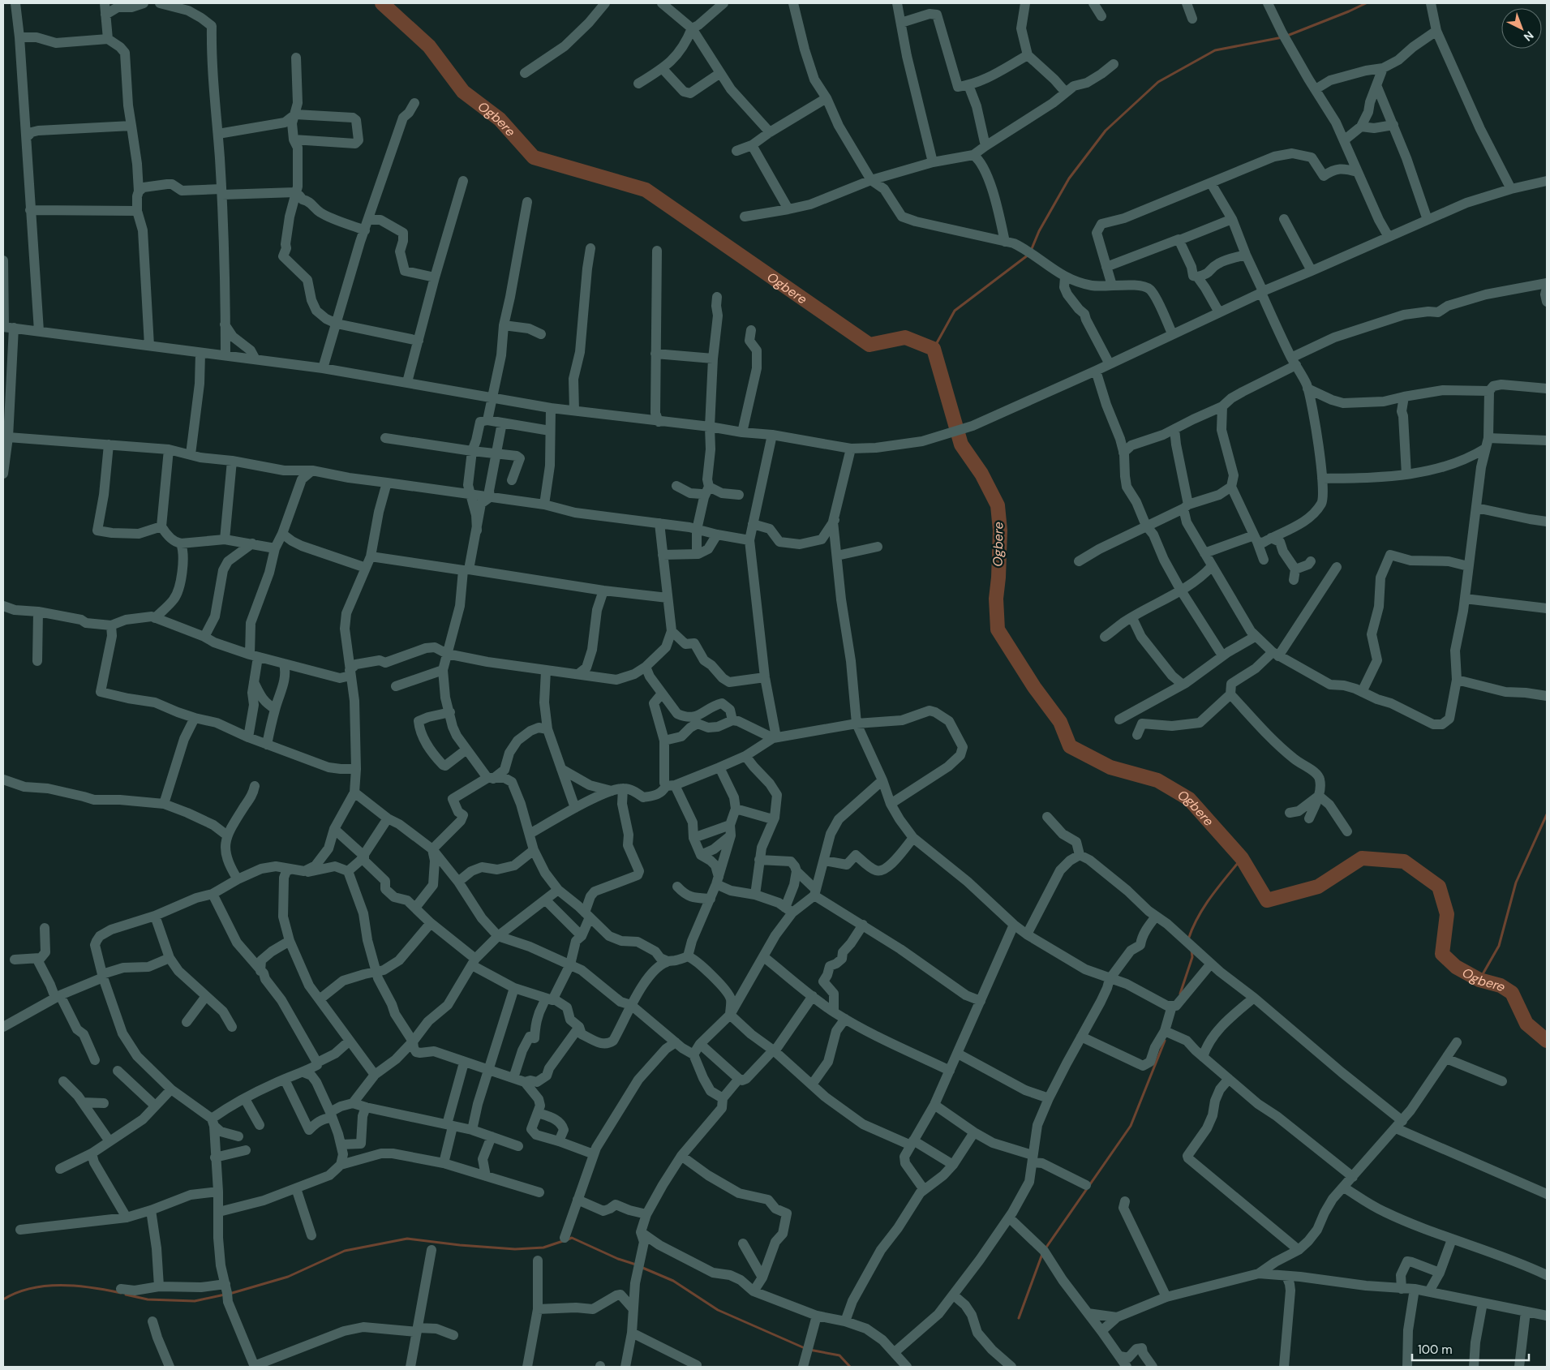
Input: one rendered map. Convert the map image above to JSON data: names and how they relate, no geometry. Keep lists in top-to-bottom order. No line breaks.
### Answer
{"water":["Ogbere"],"scale_bar":"100 m","north":"bottom right"}
